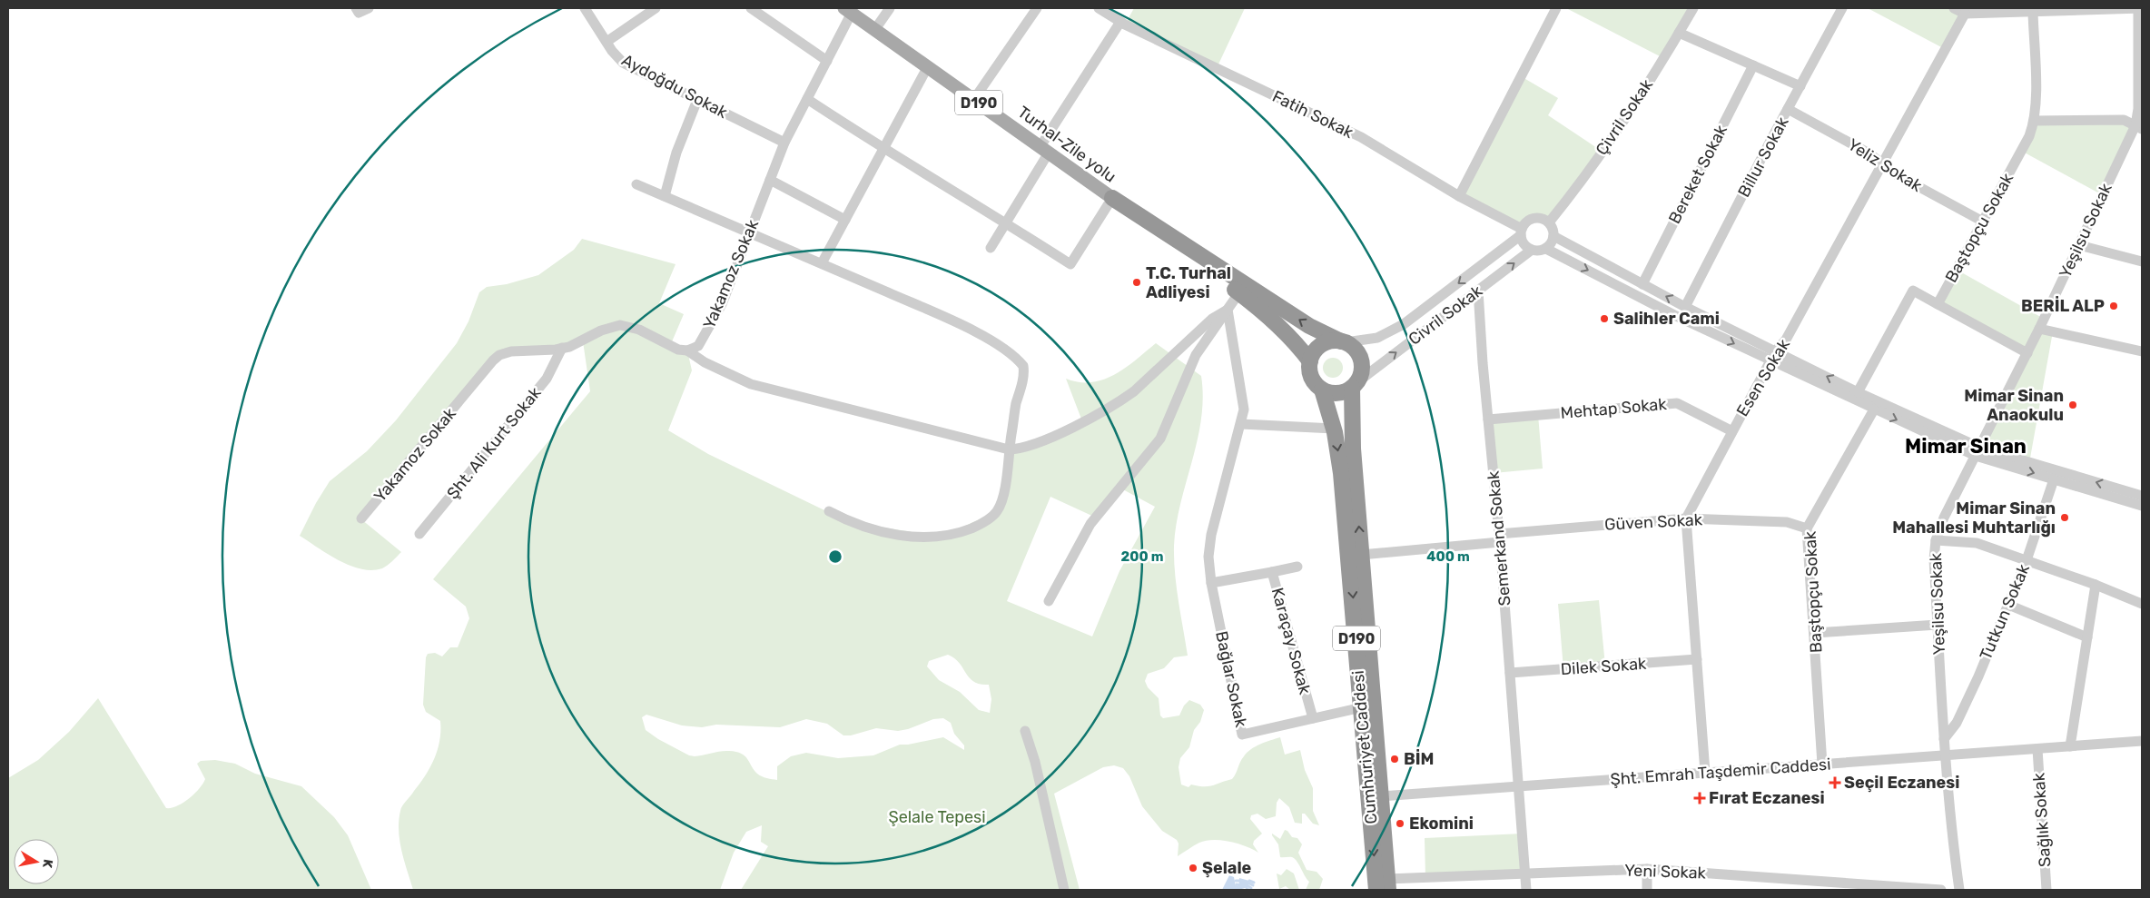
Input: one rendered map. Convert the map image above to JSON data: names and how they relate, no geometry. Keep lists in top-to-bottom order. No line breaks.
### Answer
{"streets":{"highway":["D190","Cumhuriyet Caddesi"],"main road":["Turhal-Zile yolu"],"street":["Aydoğdu Sokak","Fatih Sokak","Çivril Sokak","Billur Sokak","Yeliz Sokak","Bereket Sokak","Baştopçu Sokak","Yeşilsu Sokak","Yakamoz Sokak","Civril Sokak","Esen Sokak","Mehtap Sokak","Şht. Ali Kurt Sokak","Güven Sokak","Semerkand Sokak","Tutkun Sokak","Karaçay Sokak","Dilek Sokak","Bağlar Sokak","Şht. Emrah Taşdemir Caddesi","Sağlık Sokak","Yeni Sokak"]},"crossings":[["Aydoğdu Sokak","Yakamoz Sokak"],["Fatih Sokak","Çivril Sokak"],["Fatih Sokak","Civril Sokak"],["Çivril Sokak","Civril Sokak"],["Turhal-Zile yolu","Yakamoz Sokak"],["Turhal-Zile yolu","Cumhuriyet Caddesi"],["Billur Sokak","Yeliz Sokak"],["Yeliz Sokak","Baştopçu Sokak"],["Yeliz Sokak","Esen Sokak"],["Baştopçu Sokak","Güven Sokak"],["Baştopçu Sokak","Şht. Emrah Taşdemir Caddesi"],["Yeşilsu Sokak","Tutkun Sokak"],["Yeşilsu Sokak","Şht. Emrah Taşdemir Caddesi"],["Yakamoz Sokak","Şht. Ali Kurt Sokak"],["Civril Sokak","Semerkand Sokak"],["Civril Sokak","Cumhuriyet Caddesi"],["Esen Sokak","Mehtap Sokak"],["Esen Sokak","Güven Sokak"],["Mehtap Sokak","Semerkand Sokak"],["Güven Sokak","Semerkand Sokak"],["Güven Sokak","Cumhuriyet Caddesi"],["Semerkand Sokak","Dilek Sokak"],["Semerkand Sokak","Şht. Emrah Taşdemir Caddesi"],["Semerkand Sokak","Yeni Sokak"],["Karaçay Sokak","Bağlar Sokak"],["Bağlar Sokak","Cumhuriyet Caddesi"],["Cumhuriyet Caddesi","Şht. Emrah Taşdemir Caddesi"],["Cumhuriyet Caddesi","Yeni Sokak"],["Şht. Emrah Taşdemir Caddesi","Sağlık Sokak"]],"districts":["Mimar Sinan"],"parks":["Şelale Tepesi"],"places":{"other":["T.C. Turhal Adliyesi","BERİL ALP","Salihler Cami","Mimar Sinan Anaokulu","Mimar Sinan Mahallesi Muhtarlığı","BİM","Ekomini","Şelale"],"health":["Seçil Eczanesi","Fırat Eczanesi"]},"north":"right","rings":["200 m","400 m"]}
